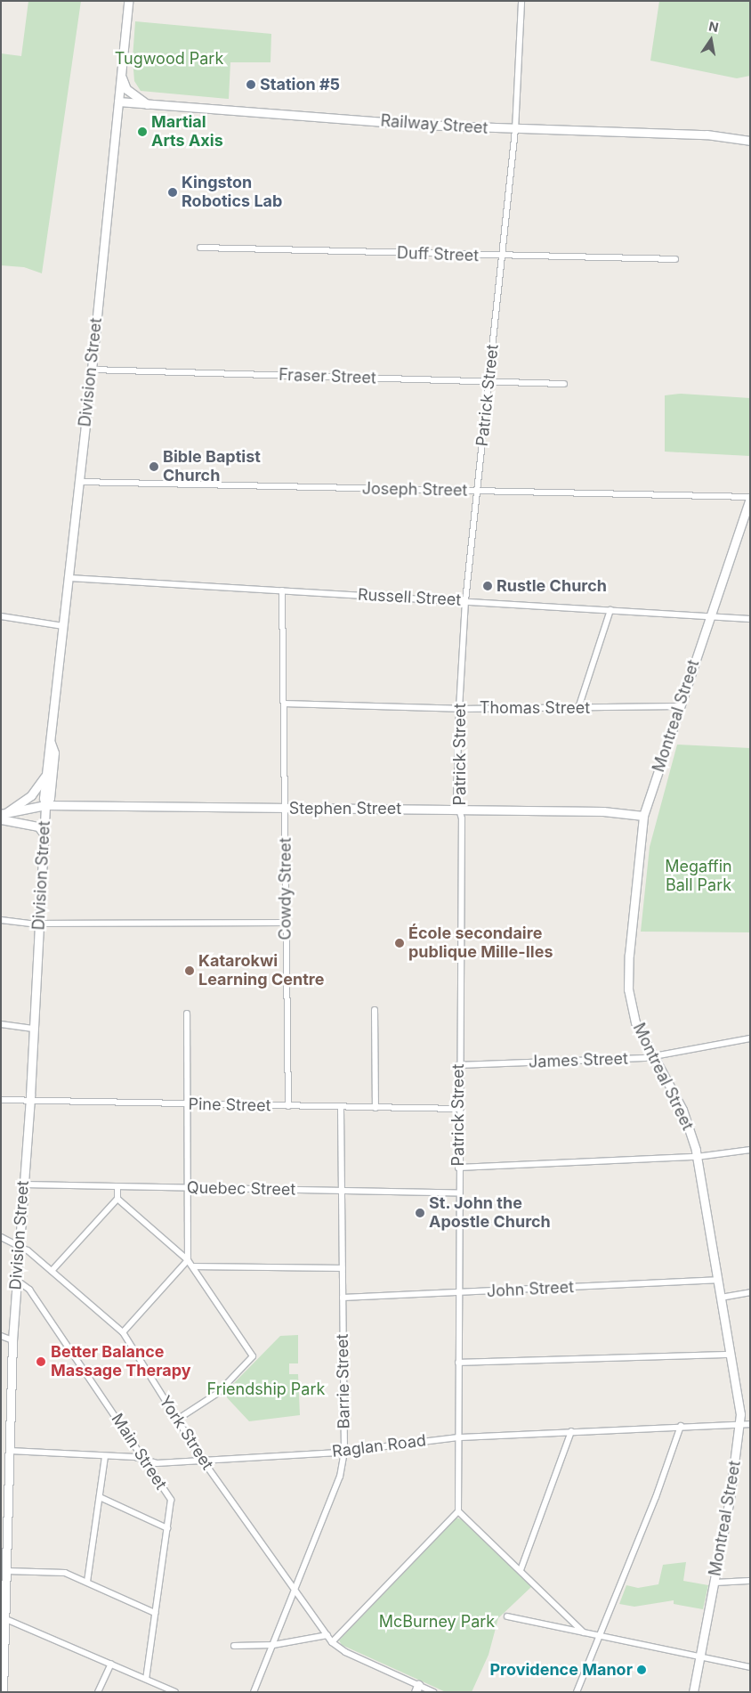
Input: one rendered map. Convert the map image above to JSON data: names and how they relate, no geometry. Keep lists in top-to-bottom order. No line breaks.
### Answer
{"streets":{"main road":["Railway Street","Division Street","Montreal Street","Stephen Street"],"street":["Duff Street","Fraser Street","Patrick Street","Joseph Street","Russell Street","Thomas Street","Cowdy Street","James Street","Pine Street","Quebec Street","John Street","Barrie Street","York Street","Raglan Road","Main Street"]},"crossings":[["Railway Street","Division Street"],["Railway Street","Patrick Street"],["Duff Street","Patrick Street"],["Division Street","Fraser Street"],["Division Street","Joseph Street"],["Division Street","Russell Street"],["Division Street","Stephen Street"],["Division Street","Pine Street"],["Division Street","Quebec Street"],["Division Street","York Street"],["Division Street","Raglan Road"],["Division Street","Main Street"],["Fraser Street","Patrick Street"],["Patrick Street","Joseph Street"],["Patrick Street","Russell Street"],["Patrick Street","Thomas Street"],["Patrick Street","Stephen Street"],["Patrick Street","James Street"],["Patrick Street","Pine Street"],["Patrick Street","Quebec Street"],["Patrick Street","John Street"],["Patrick Street","Raglan Road"],["Joseph Street","Montreal Street"],["Russell Street","Montreal Street"],["Russell Street","Cowdy Street"],["Thomas Street","Montreal Street"],["Thomas Street","Cowdy Street"],["Montreal Street","Stephen Street"],["Montreal Street","James Street"],["Montreal Street","John Street"],["Montreal Street","Raglan Road"],["Stephen Street","Cowdy Street"],["Cowdy Street","Pine Street"],["Pine Street","Barrie Street"],["Quebec Street","Barrie Street"],["John Street","Barrie Street"],["Barrie Street","York Street"],["Barrie Street","Raglan Road"],["York Street","Raglan Road"],["Raglan Road","Main Street"]],"parks":["Tugwood Park","Megaffin Ball Park","Friendship Park","McBurney Park"],"places":["Station #5","Martial Arts Axis","Kingston Robotics Lab","Bible Baptist Church","Rustle Church","École secondaire publique Mille-Iles","Katarokwi Learning Centre","St. John the Apostle Church","Better Balance Massage Therapy","Providence Manor"],"north":"top"}
